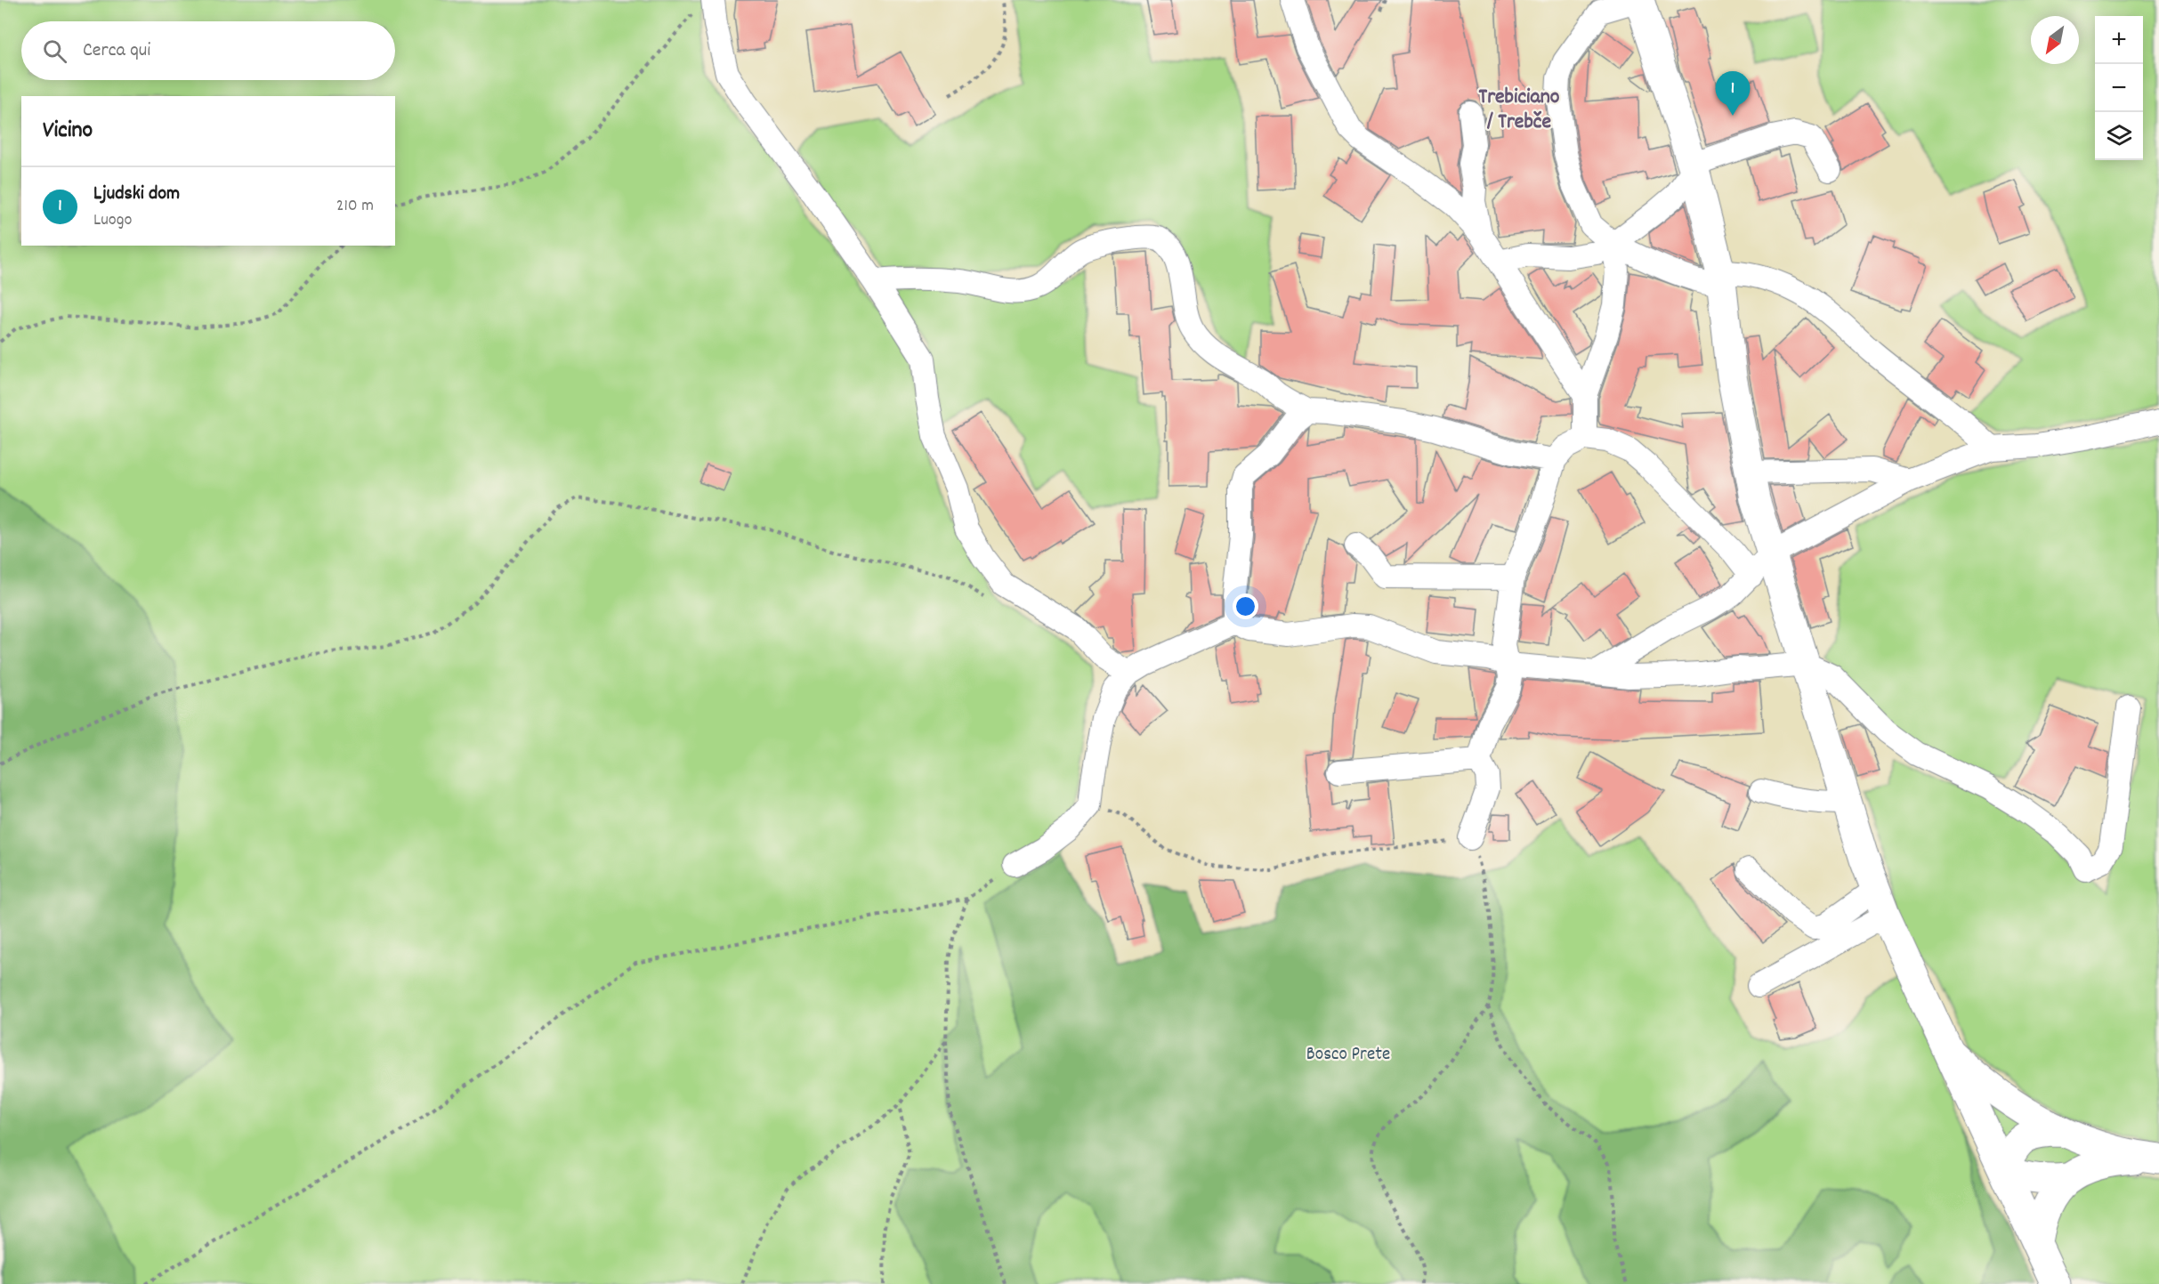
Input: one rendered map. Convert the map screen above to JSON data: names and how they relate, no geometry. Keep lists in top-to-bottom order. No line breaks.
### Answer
{"districts":["Trebiciano / Trebče"],"parks":["Bosco Prete"],"north":"bottom left","page":{"map_buttons":["+","−"],"search":"Cerca qui","pins":"1","heading":"Vicino","list":[{"mark":"1","name":"Ljudski dom","note":"Luogo","value":"210 m"}]}}
